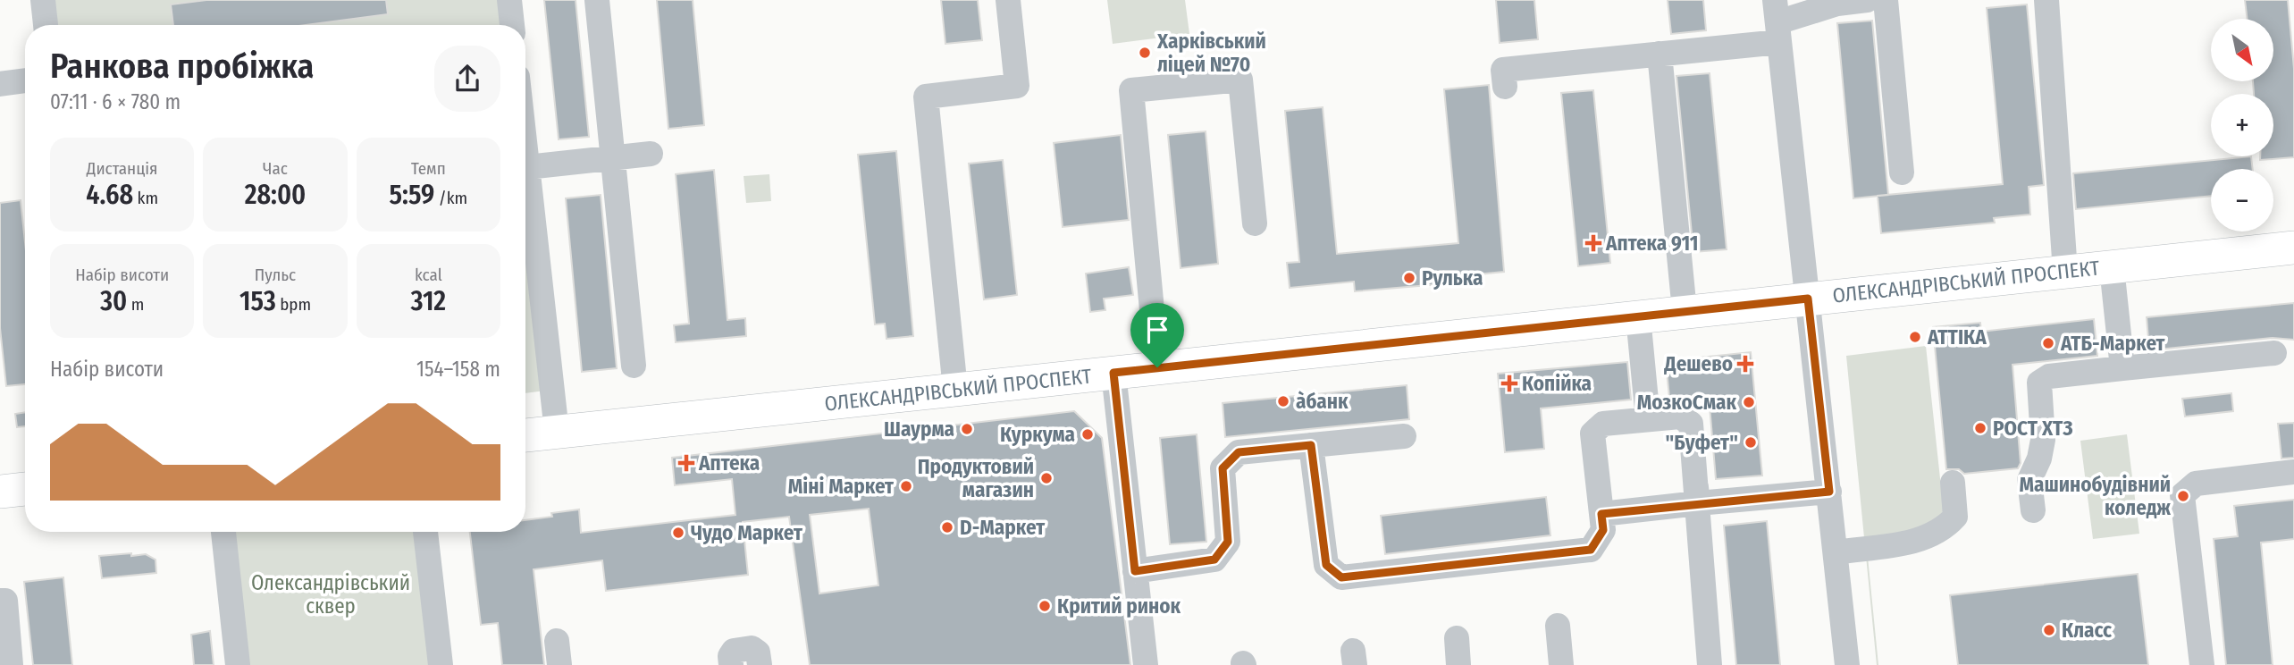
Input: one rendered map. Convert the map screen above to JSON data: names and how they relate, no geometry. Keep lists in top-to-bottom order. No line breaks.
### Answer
{"streets":{"main road":["ОЛЕКСАНДРІВСЬКИЙ ПРОСПЕКТ"]},"parks":["Олександрівський сквер"],"places":{"other":["Харківський ліцей №70","Рулька","АТТІКА","АТБ-Маркет","а̀банк","МозкоСмак","РОСТ ХТЗ","Шаурма","Куркума","\"Буфет\"","Продуктовий магазин","Міні Маркет","Машинобудівний коледж","D-Mаркет","Чудо Маркет","Критий ринок","Класс"],"health":["Аптека 911","Дешево","Копійка","Аптека"]},"north":"bottom right","page":{"map_buttons":["+","−"],"heading":["Ранкова пробіжка","07:11 · 6 × 780 m"],"stats":[["Дистанція","4.68 km"],["Час","28:00"],["Темп","5:59 /km"],["Набір висоти","30 m"],["Пульс","153 bpm"],["kcal","312"]],"chart":["Набір висоти","154–158 m"]}}
